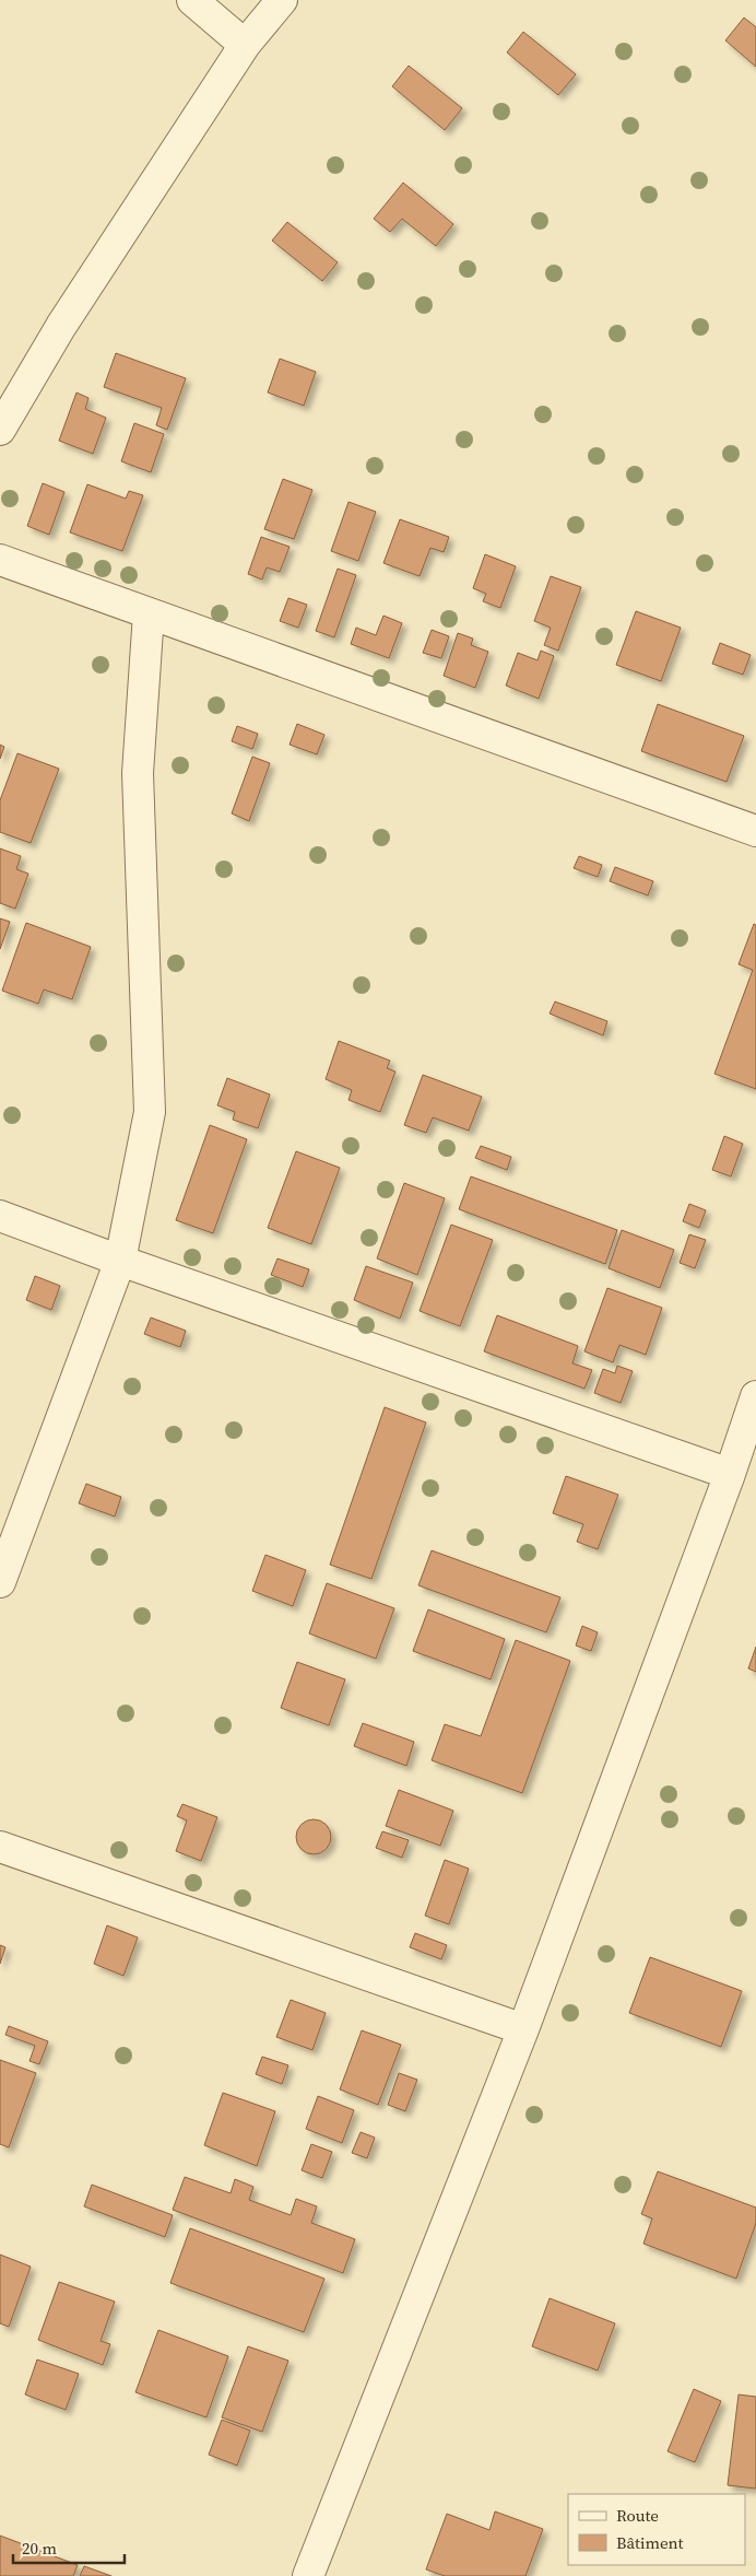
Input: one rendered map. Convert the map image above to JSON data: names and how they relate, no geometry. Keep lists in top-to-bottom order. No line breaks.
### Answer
{"legend":["Route","Bâtiment"],"scale_bar":"20 m"}
